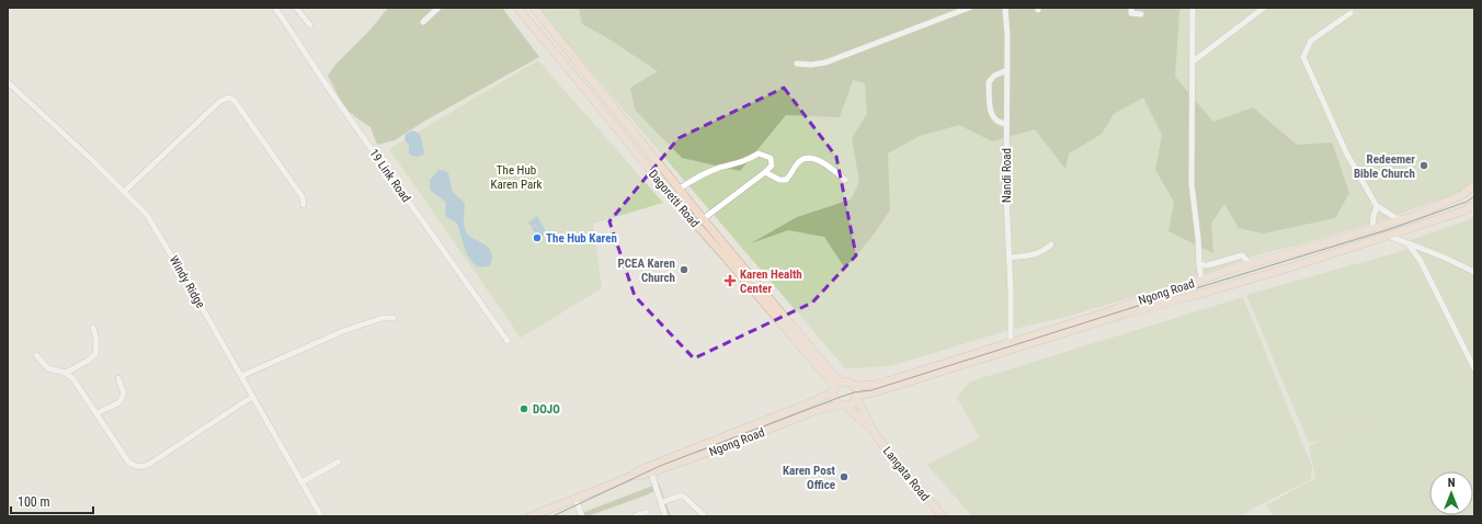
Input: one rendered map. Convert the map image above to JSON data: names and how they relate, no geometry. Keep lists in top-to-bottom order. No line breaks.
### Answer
{"streets":{"main road":["Dagoretti Road","Ngong Road","Langata Road"],"street":["19 Link Road","Nandi Road","Windy Ridge"]},"crossings":[["Nandi Road","Ngong Road"],["Dagoretti Road","Ngong Road"]],"parks":["The Hub Karen Park"],"places":{"other":["Redeemer Bible Church","The Hub Karen","PCEA Karen Church","DOJO","Karen Post Office"],"health":["Karen Health Center"]},"scale_bar":"100 m","north":"top"}
